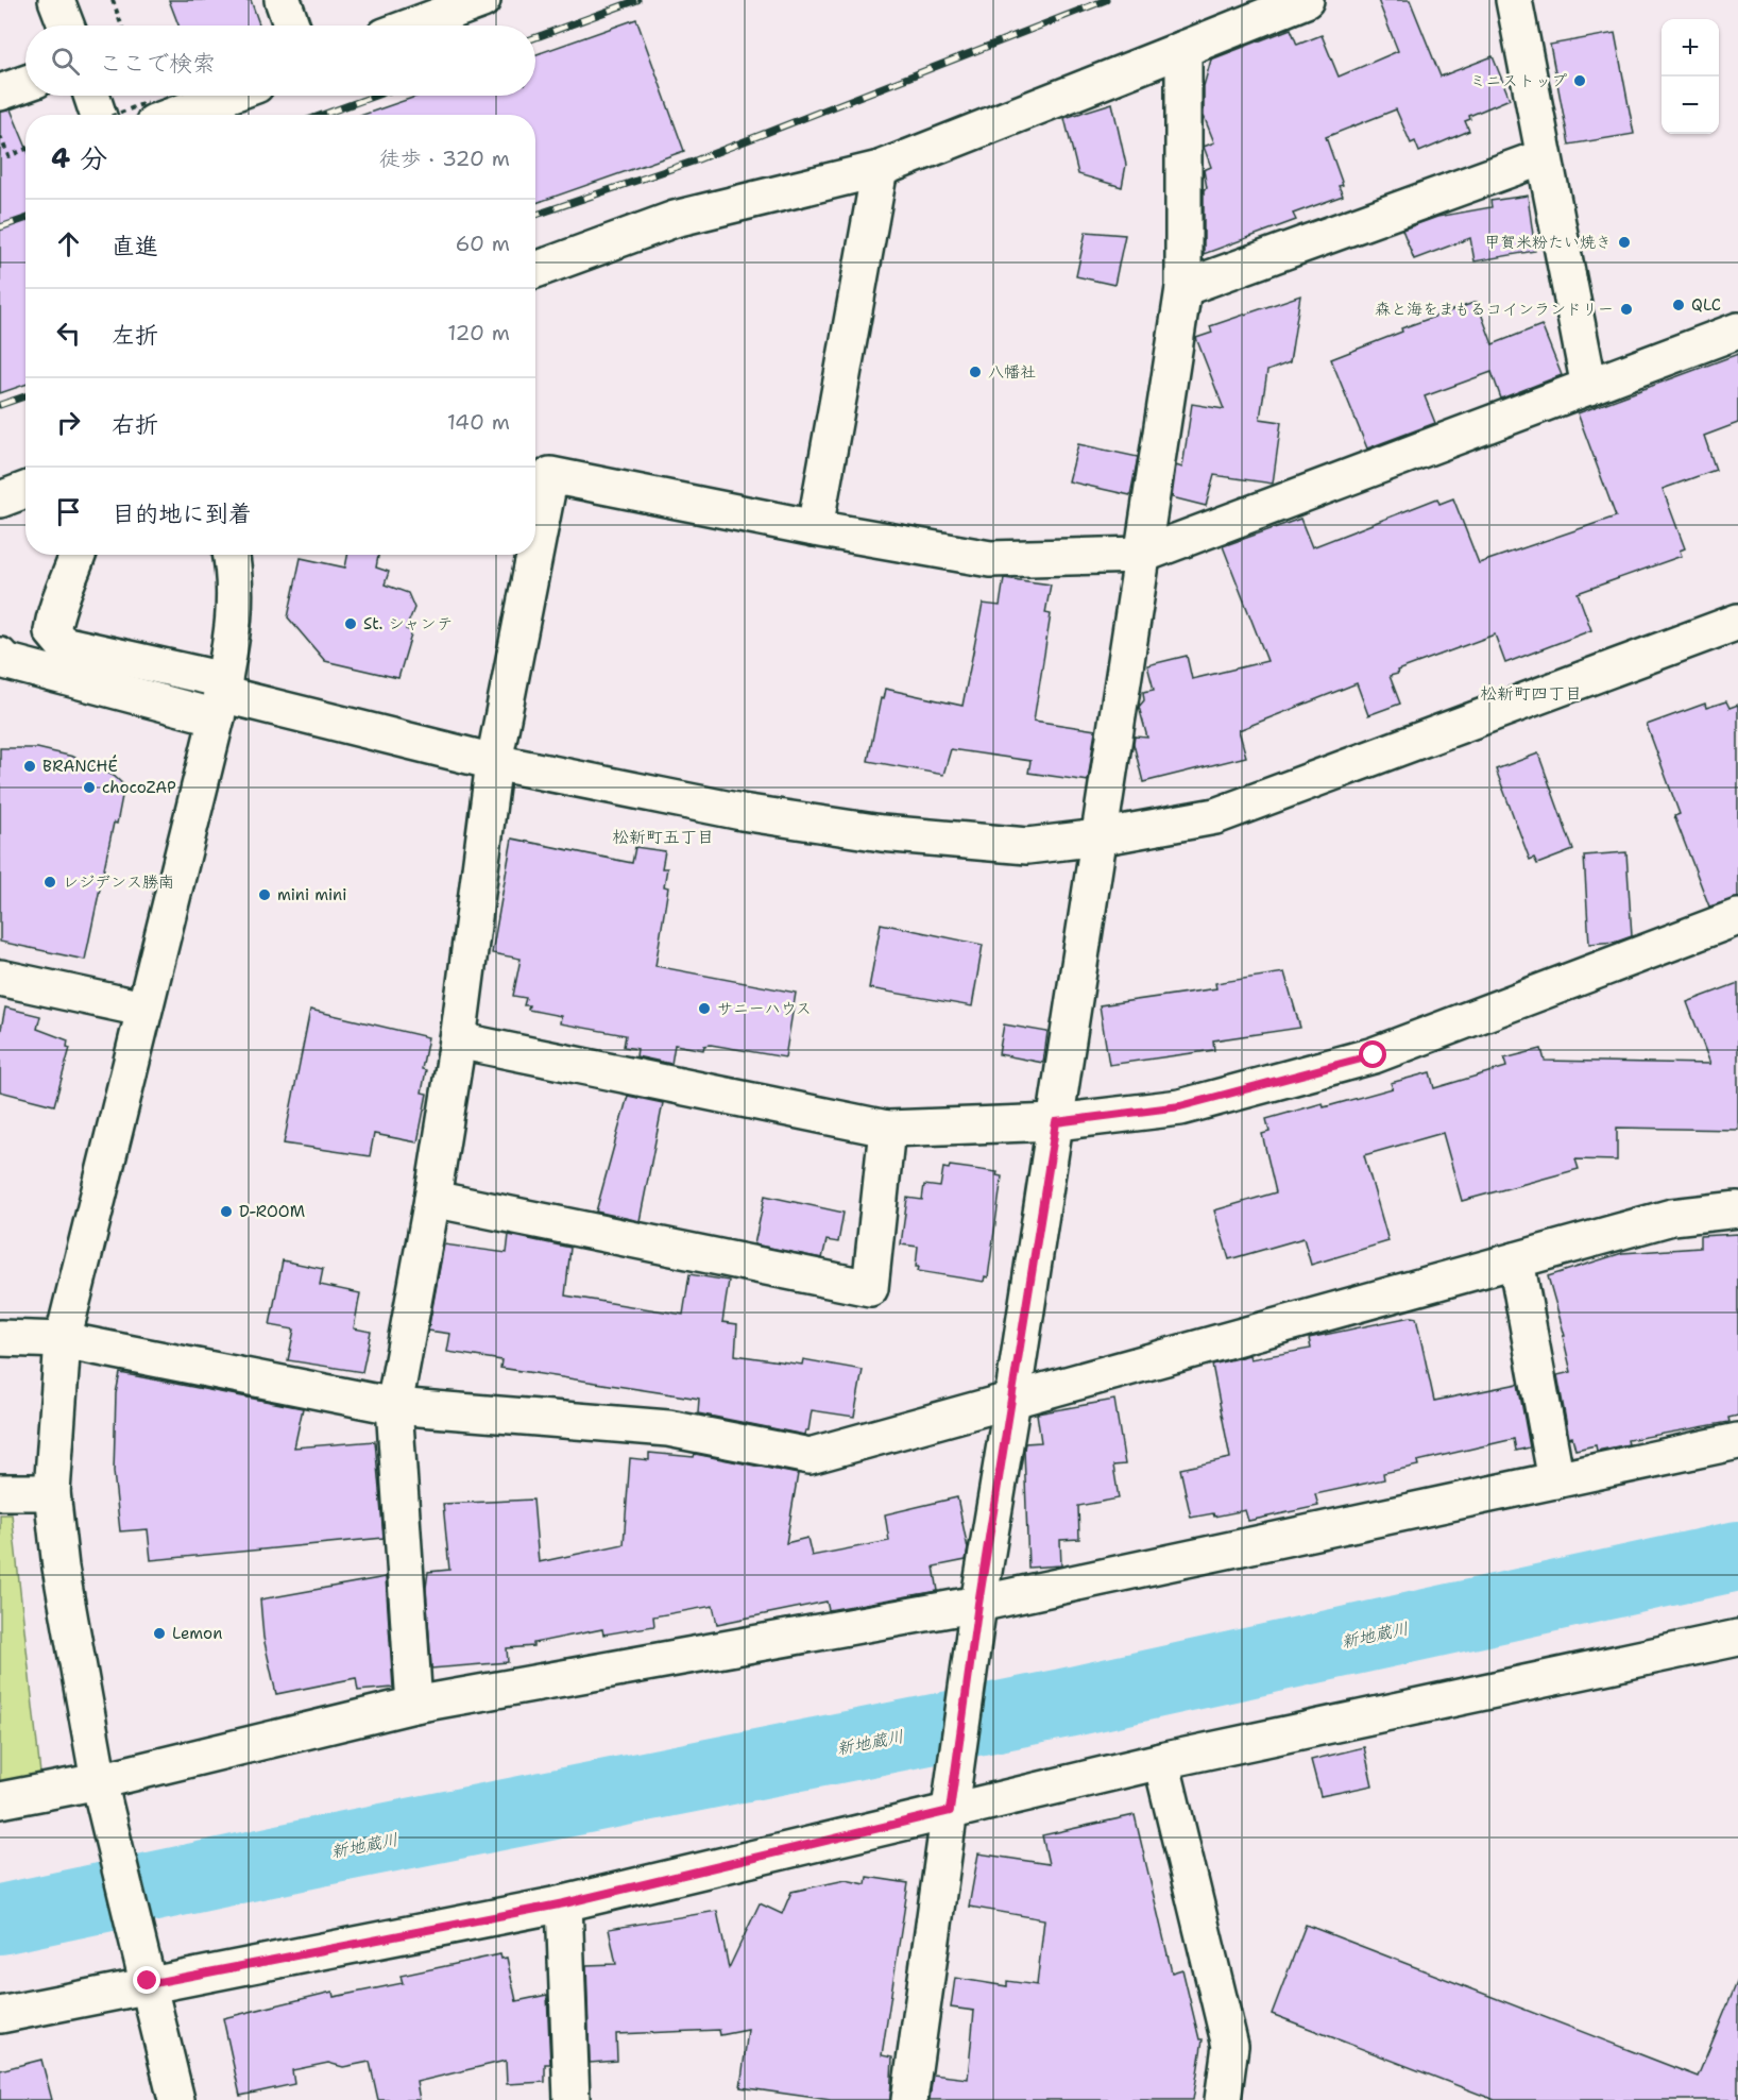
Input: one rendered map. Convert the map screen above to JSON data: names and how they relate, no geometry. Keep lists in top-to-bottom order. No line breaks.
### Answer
{"districts":["松新町四丁目","松新町五丁目"],"water":["新地蔵川"],"places":["ミニストップ","甲賀米粉たい焼き","QLC","森と海をまもるコインランドリー","八幡社","St. シャンテ","BRANCHÉ","chocoZAP","レジデンス勝南","mini mini","サニーハウス","D-ROOM","Lemon"],"page":{"map_buttons":["+","−"],"search":"ここで検索","heading":["4 分","徒歩 · 320 m"],"list":[["直進","60 m"],["左折","120 m"],["右折","140 m"],"目的地に到着"]}}
